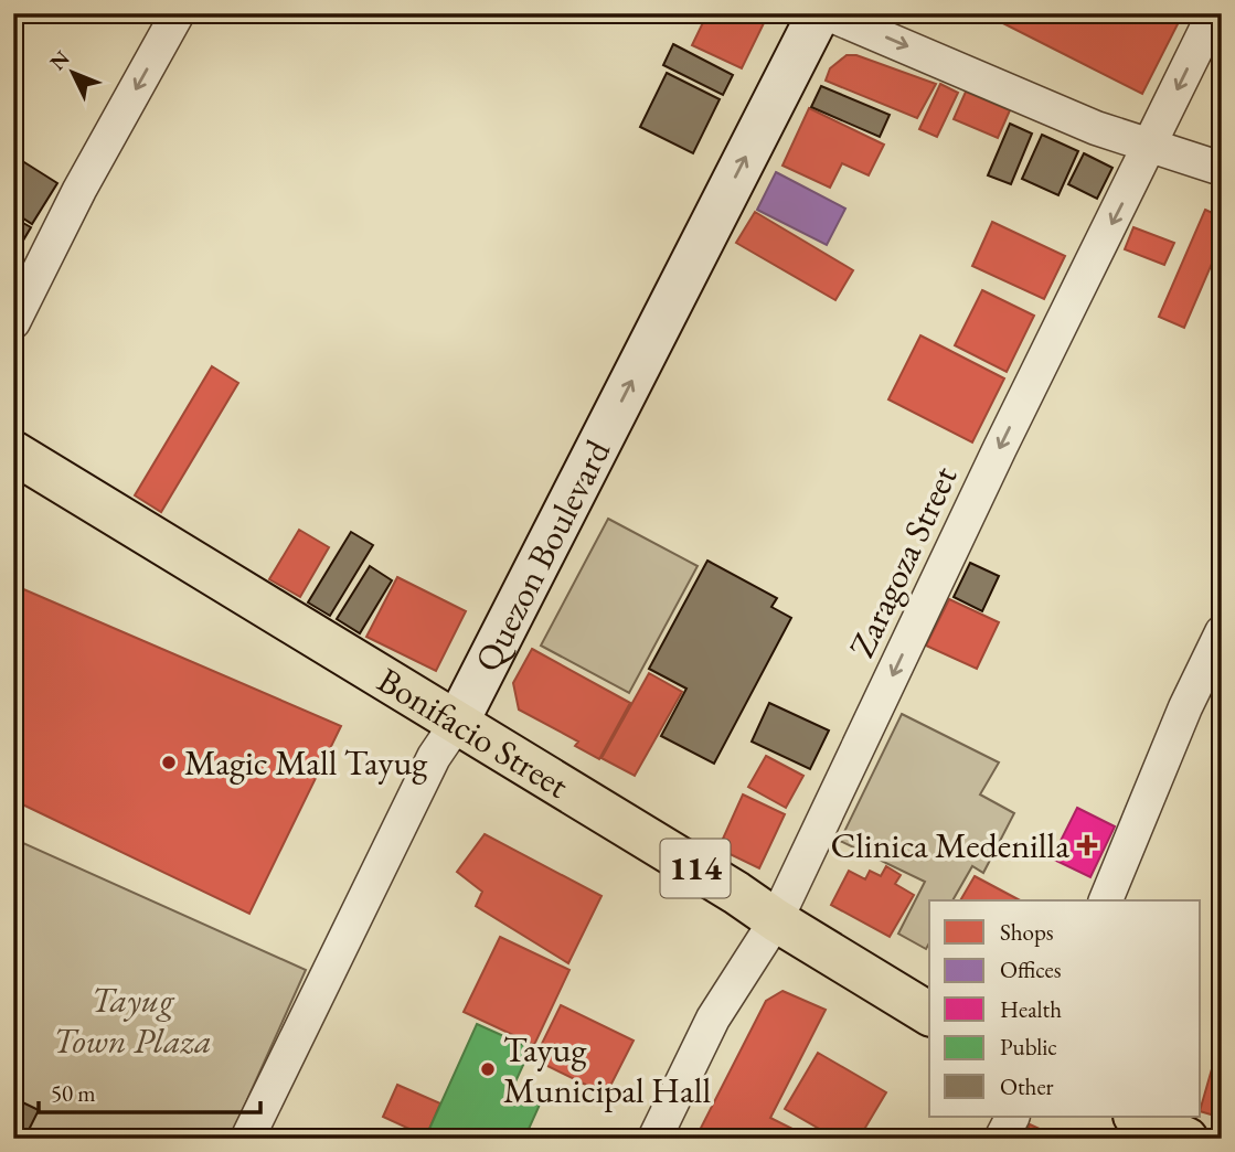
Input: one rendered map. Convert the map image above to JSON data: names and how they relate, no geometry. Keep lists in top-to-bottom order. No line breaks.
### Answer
{"streets":{"main road":["Quezon Boulevard","Bonifacio Street","114"],"street":["Zaragoza Street"]},"crossings":[["Quezon Boulevard","Bonifacio Street"],["Zaragoza Street","Bonifacio Street"]],"one_way":["Quezon Boulevard","Zaragoza Street"],"parks":["Tayug Town Plaza"],"places":{"other":["Magic Mall Tayug","Tayug Municipal Hall"],"health":["Clinica Medenilla"]},"legend":["Shops","Offices","Health","Public","Other"],"scale_bar":"50 m","north":"top left"}
